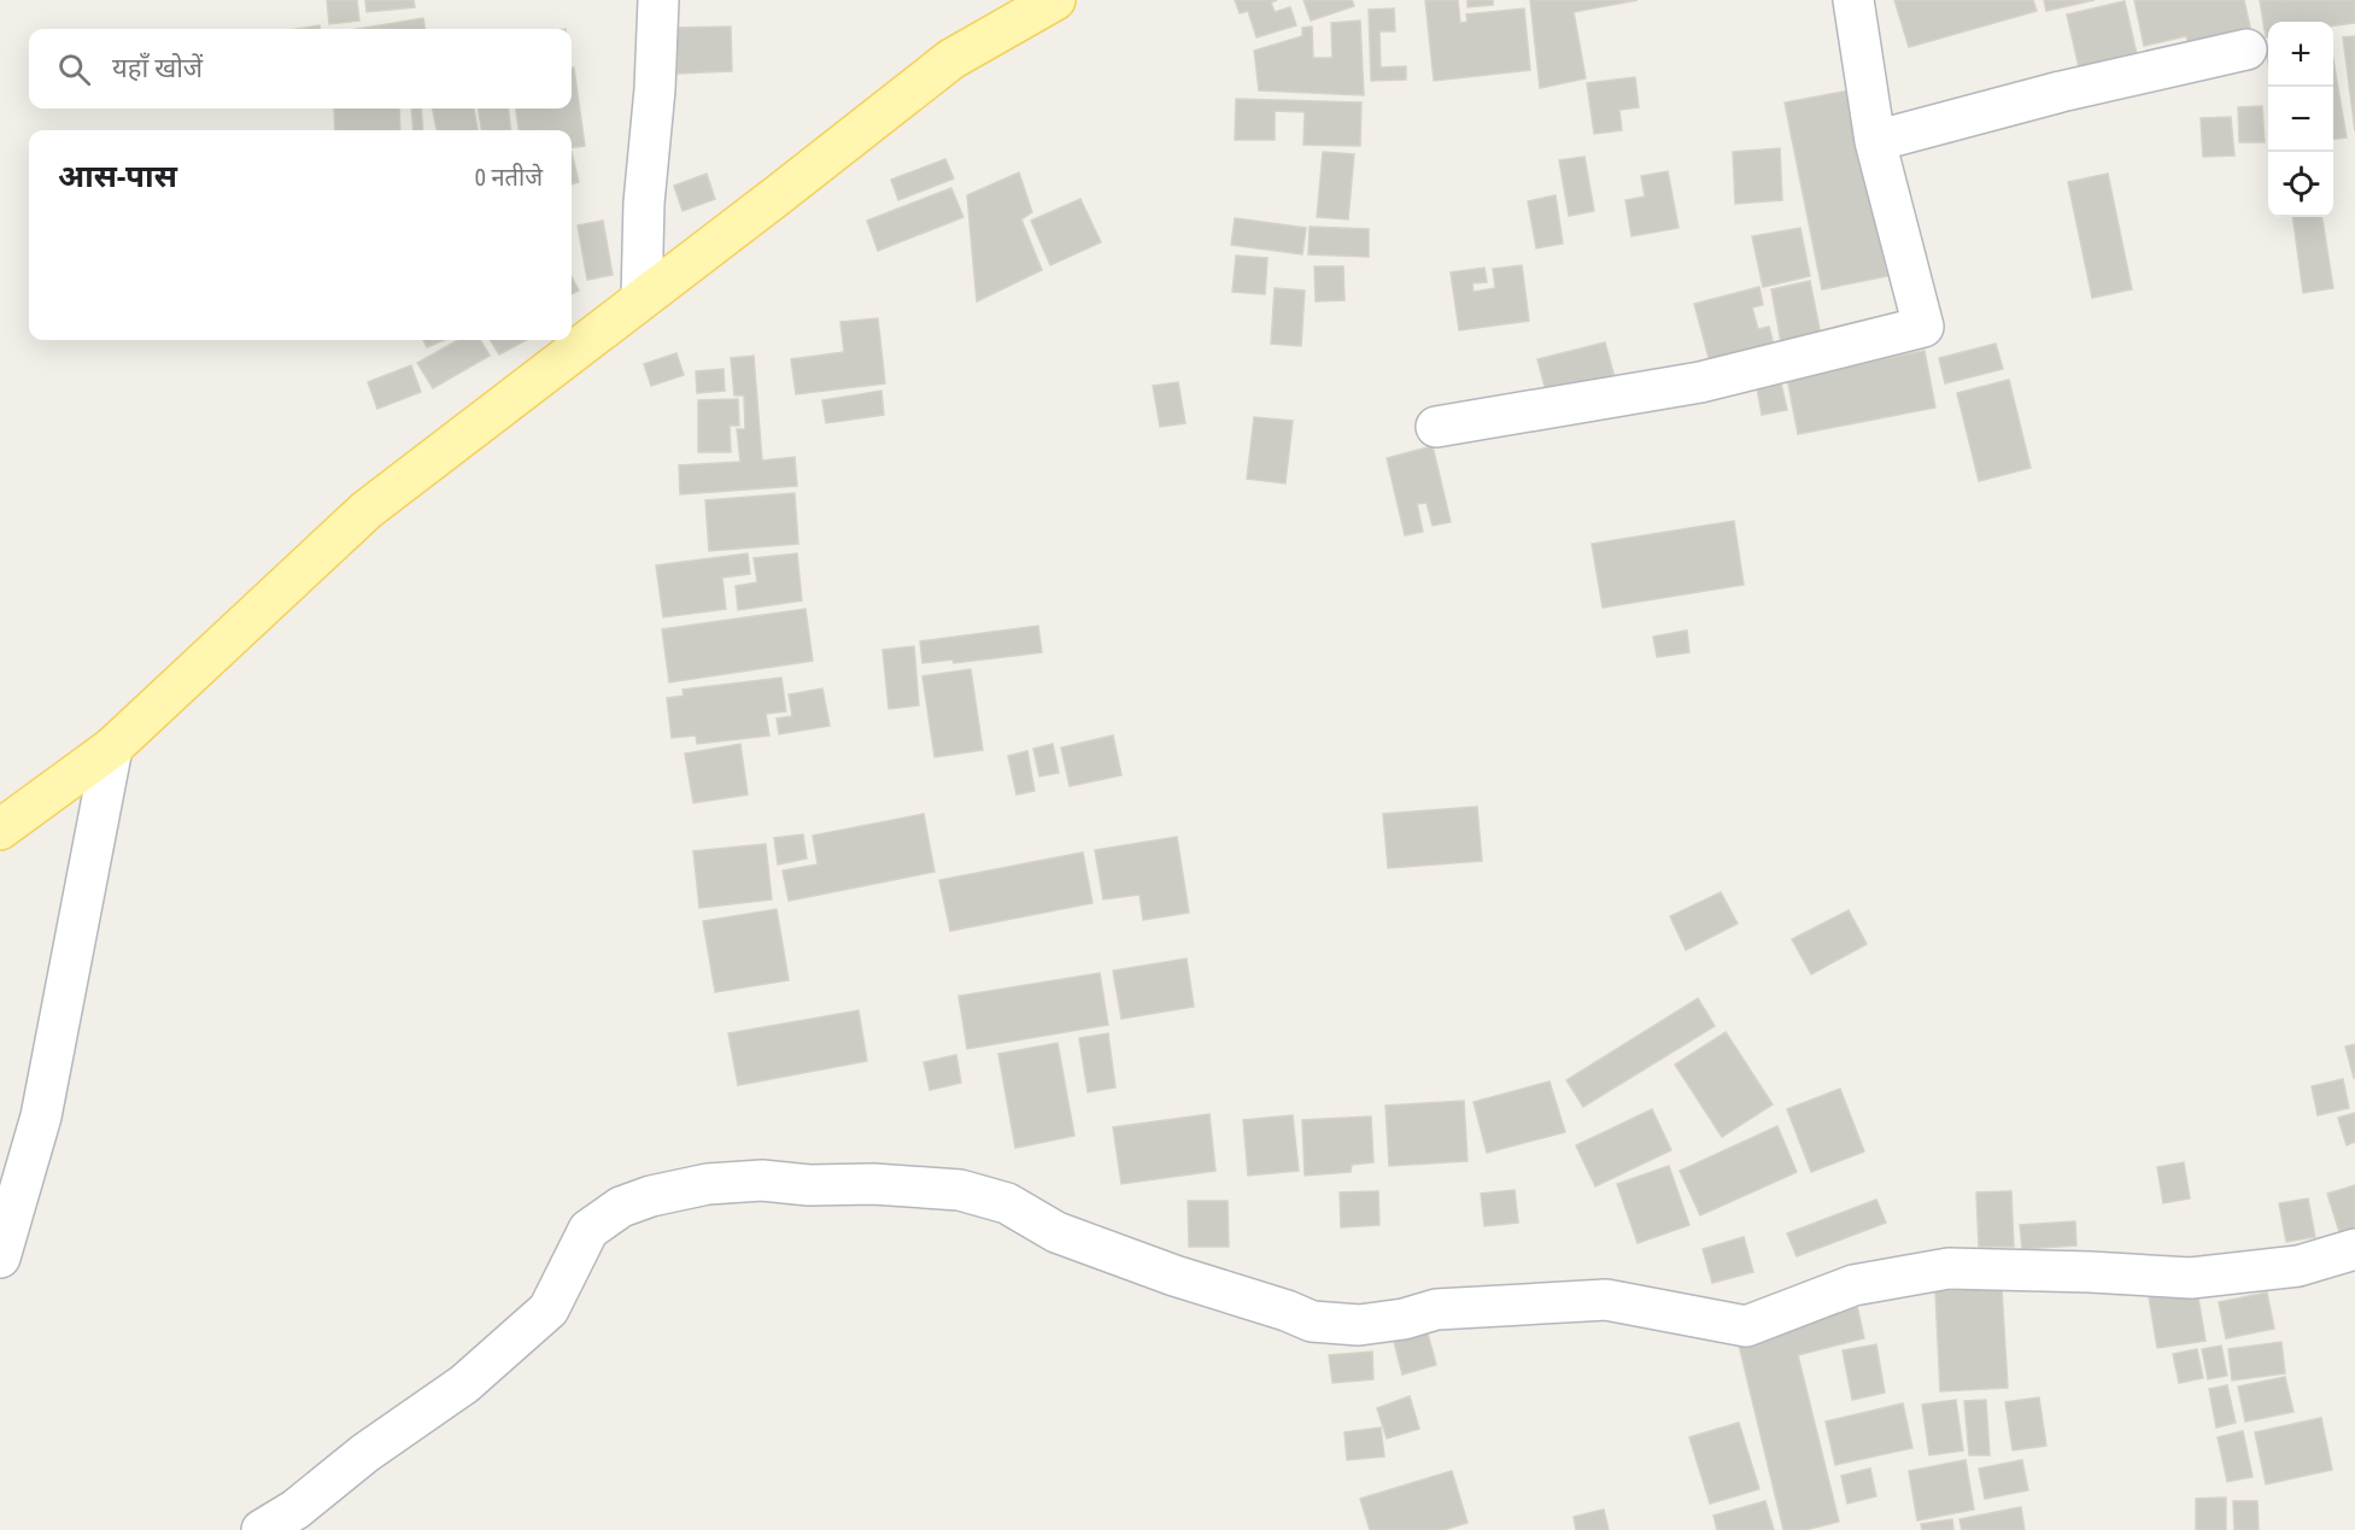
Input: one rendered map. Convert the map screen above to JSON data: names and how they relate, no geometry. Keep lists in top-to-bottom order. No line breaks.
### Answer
{"page":{"map_buttons":["+","−"],"search":"यहाँ खोजें","heading":["आस-पास","0 नतीजे"]}}
